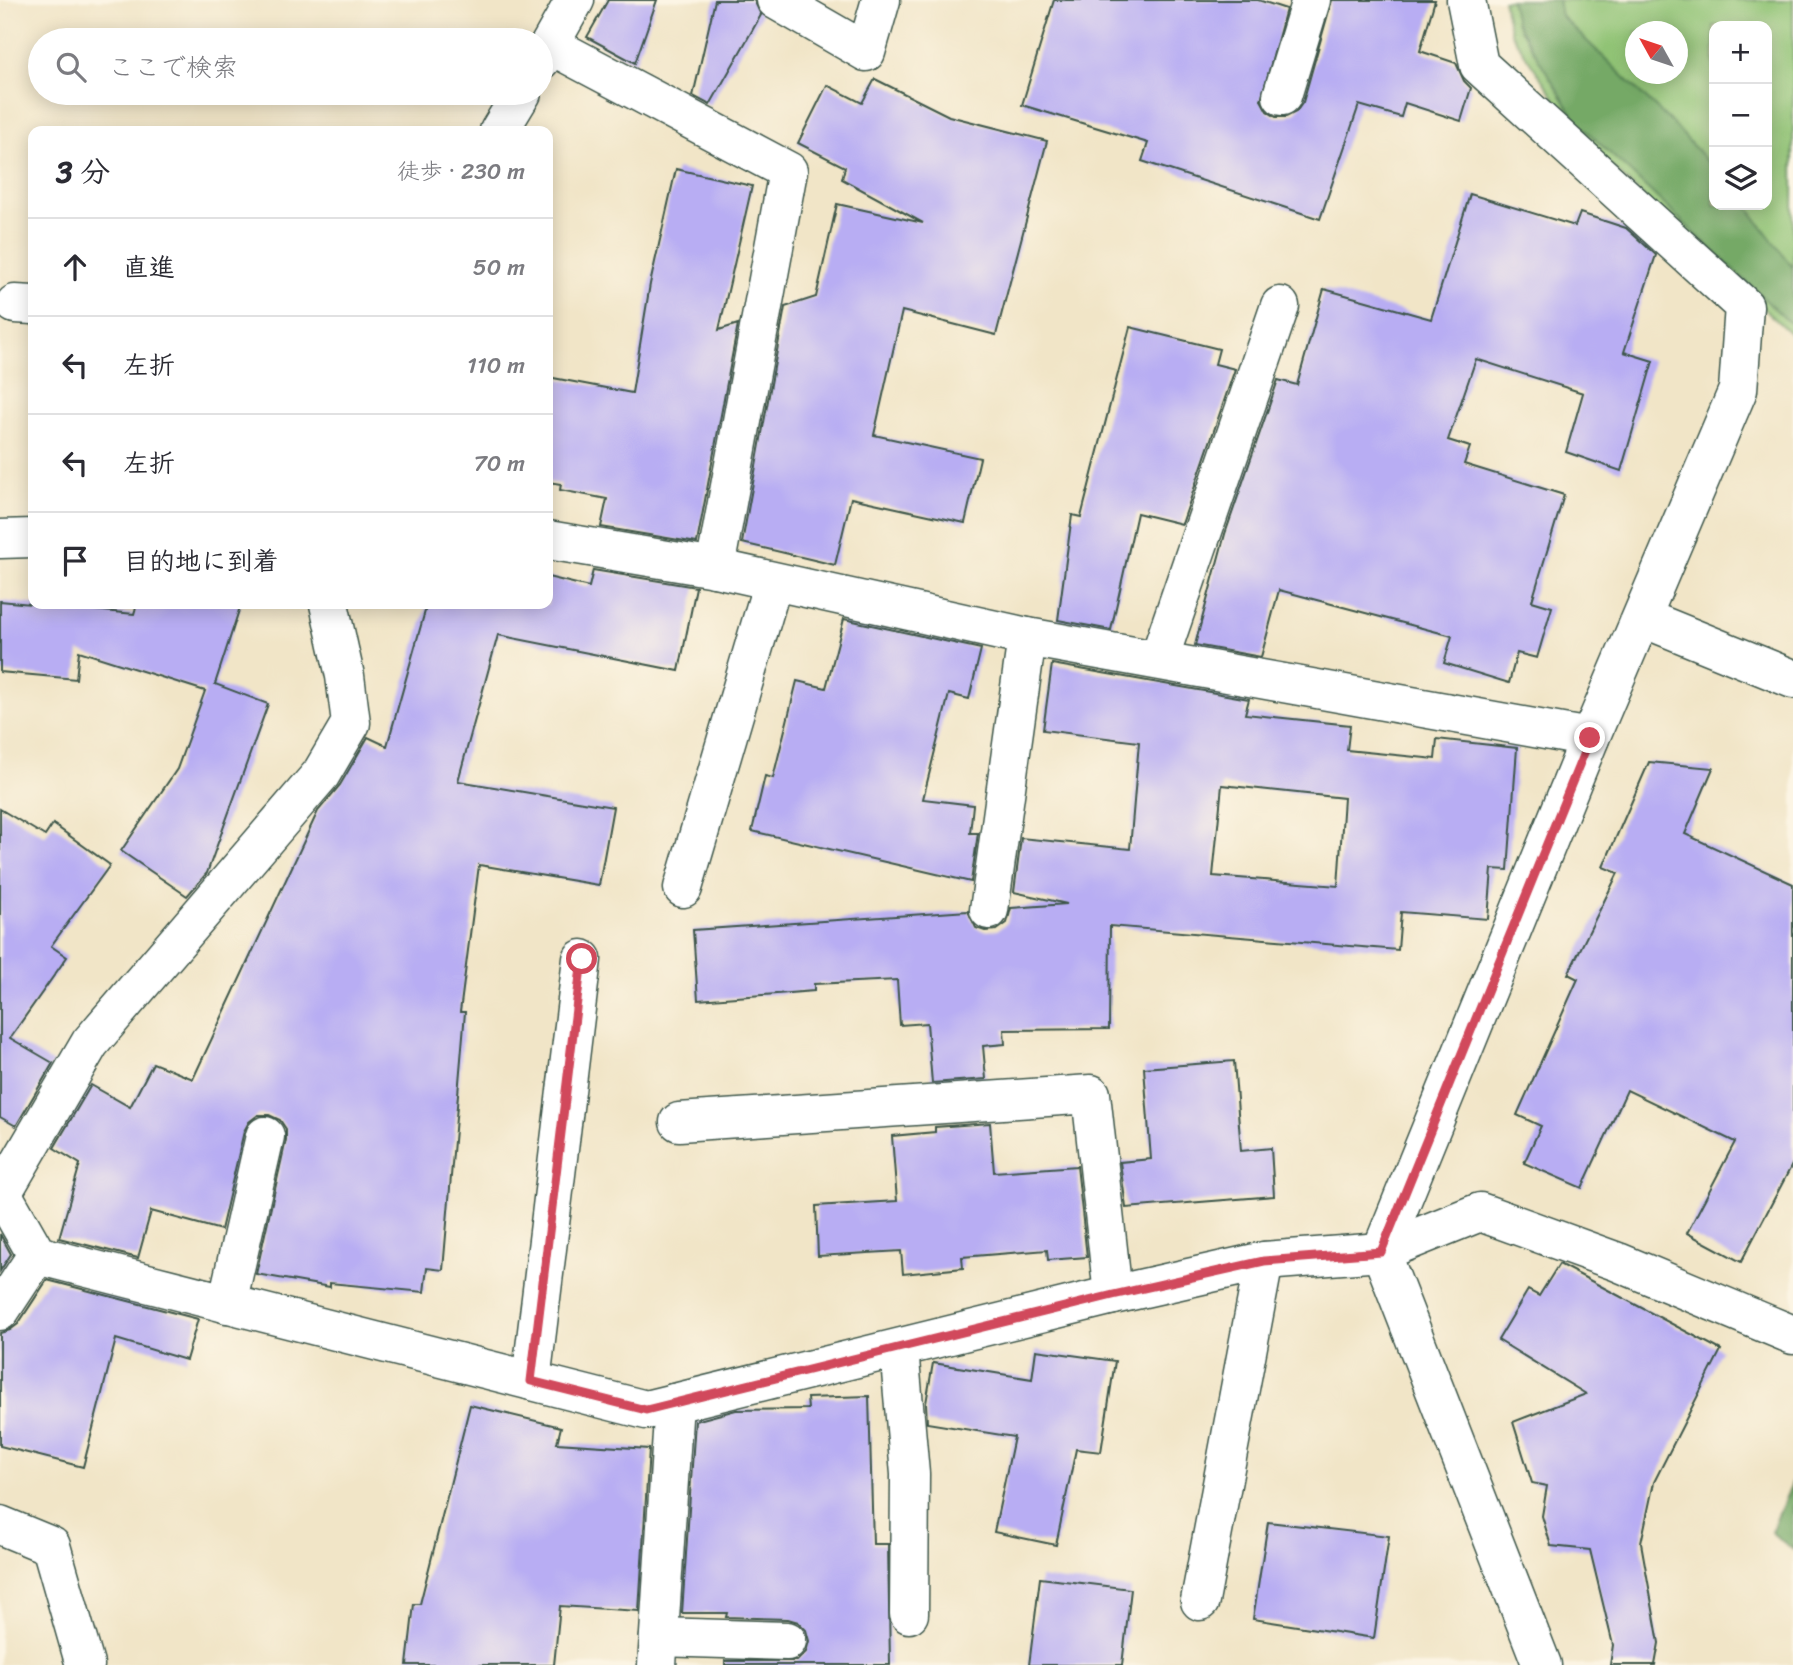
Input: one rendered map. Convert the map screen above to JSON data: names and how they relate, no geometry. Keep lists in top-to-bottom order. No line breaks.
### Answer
{"north":"top left","page":{"map_buttons":["+","−"],"search":"ここで検索","heading":["3 分","徒歩 · 230 m"],"list":[["直進","50 m"],["左折","110 m"],["左折","70 m"],"目的地に到着"]}}
